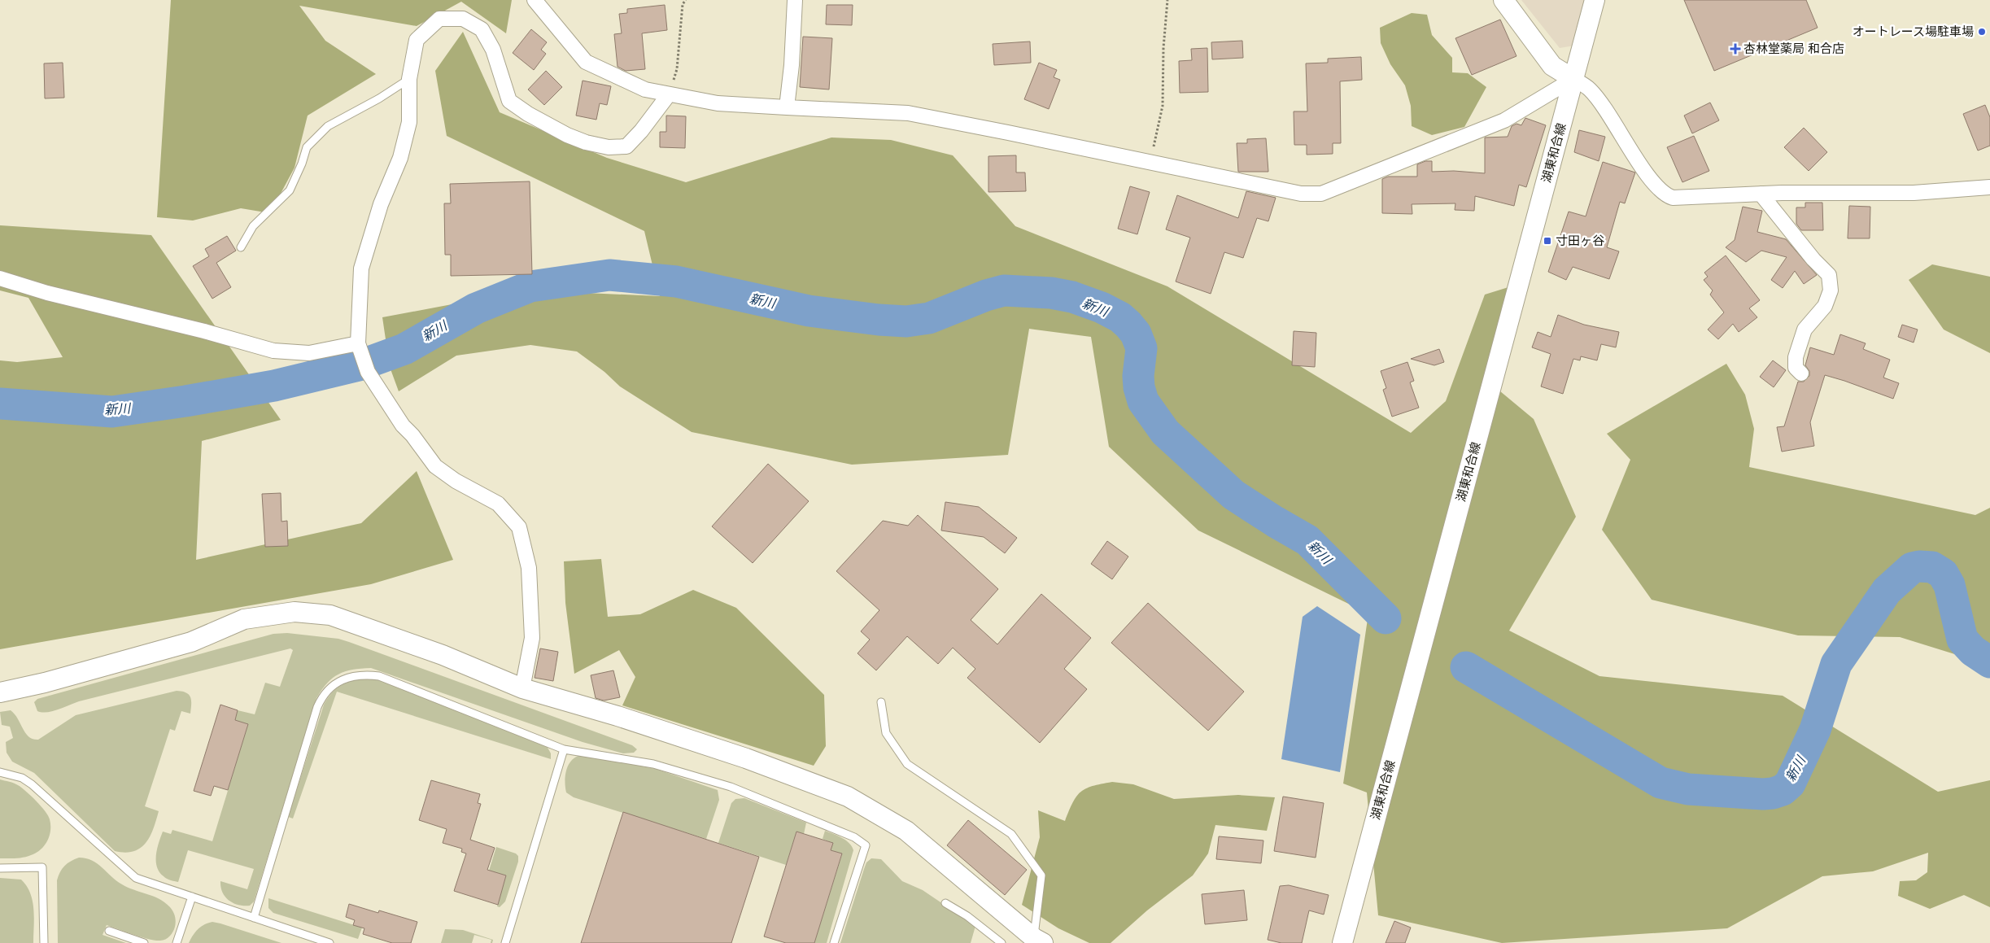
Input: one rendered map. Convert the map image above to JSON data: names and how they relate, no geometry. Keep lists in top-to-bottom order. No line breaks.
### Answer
{"streets":{"street":["湖東和合線"]},"water":["新川"],"places":{"other":["オートレース場駐車場"],"health":["杏林堂薬局 和合店"],"transit":["寸田ヶ谷"]}}
